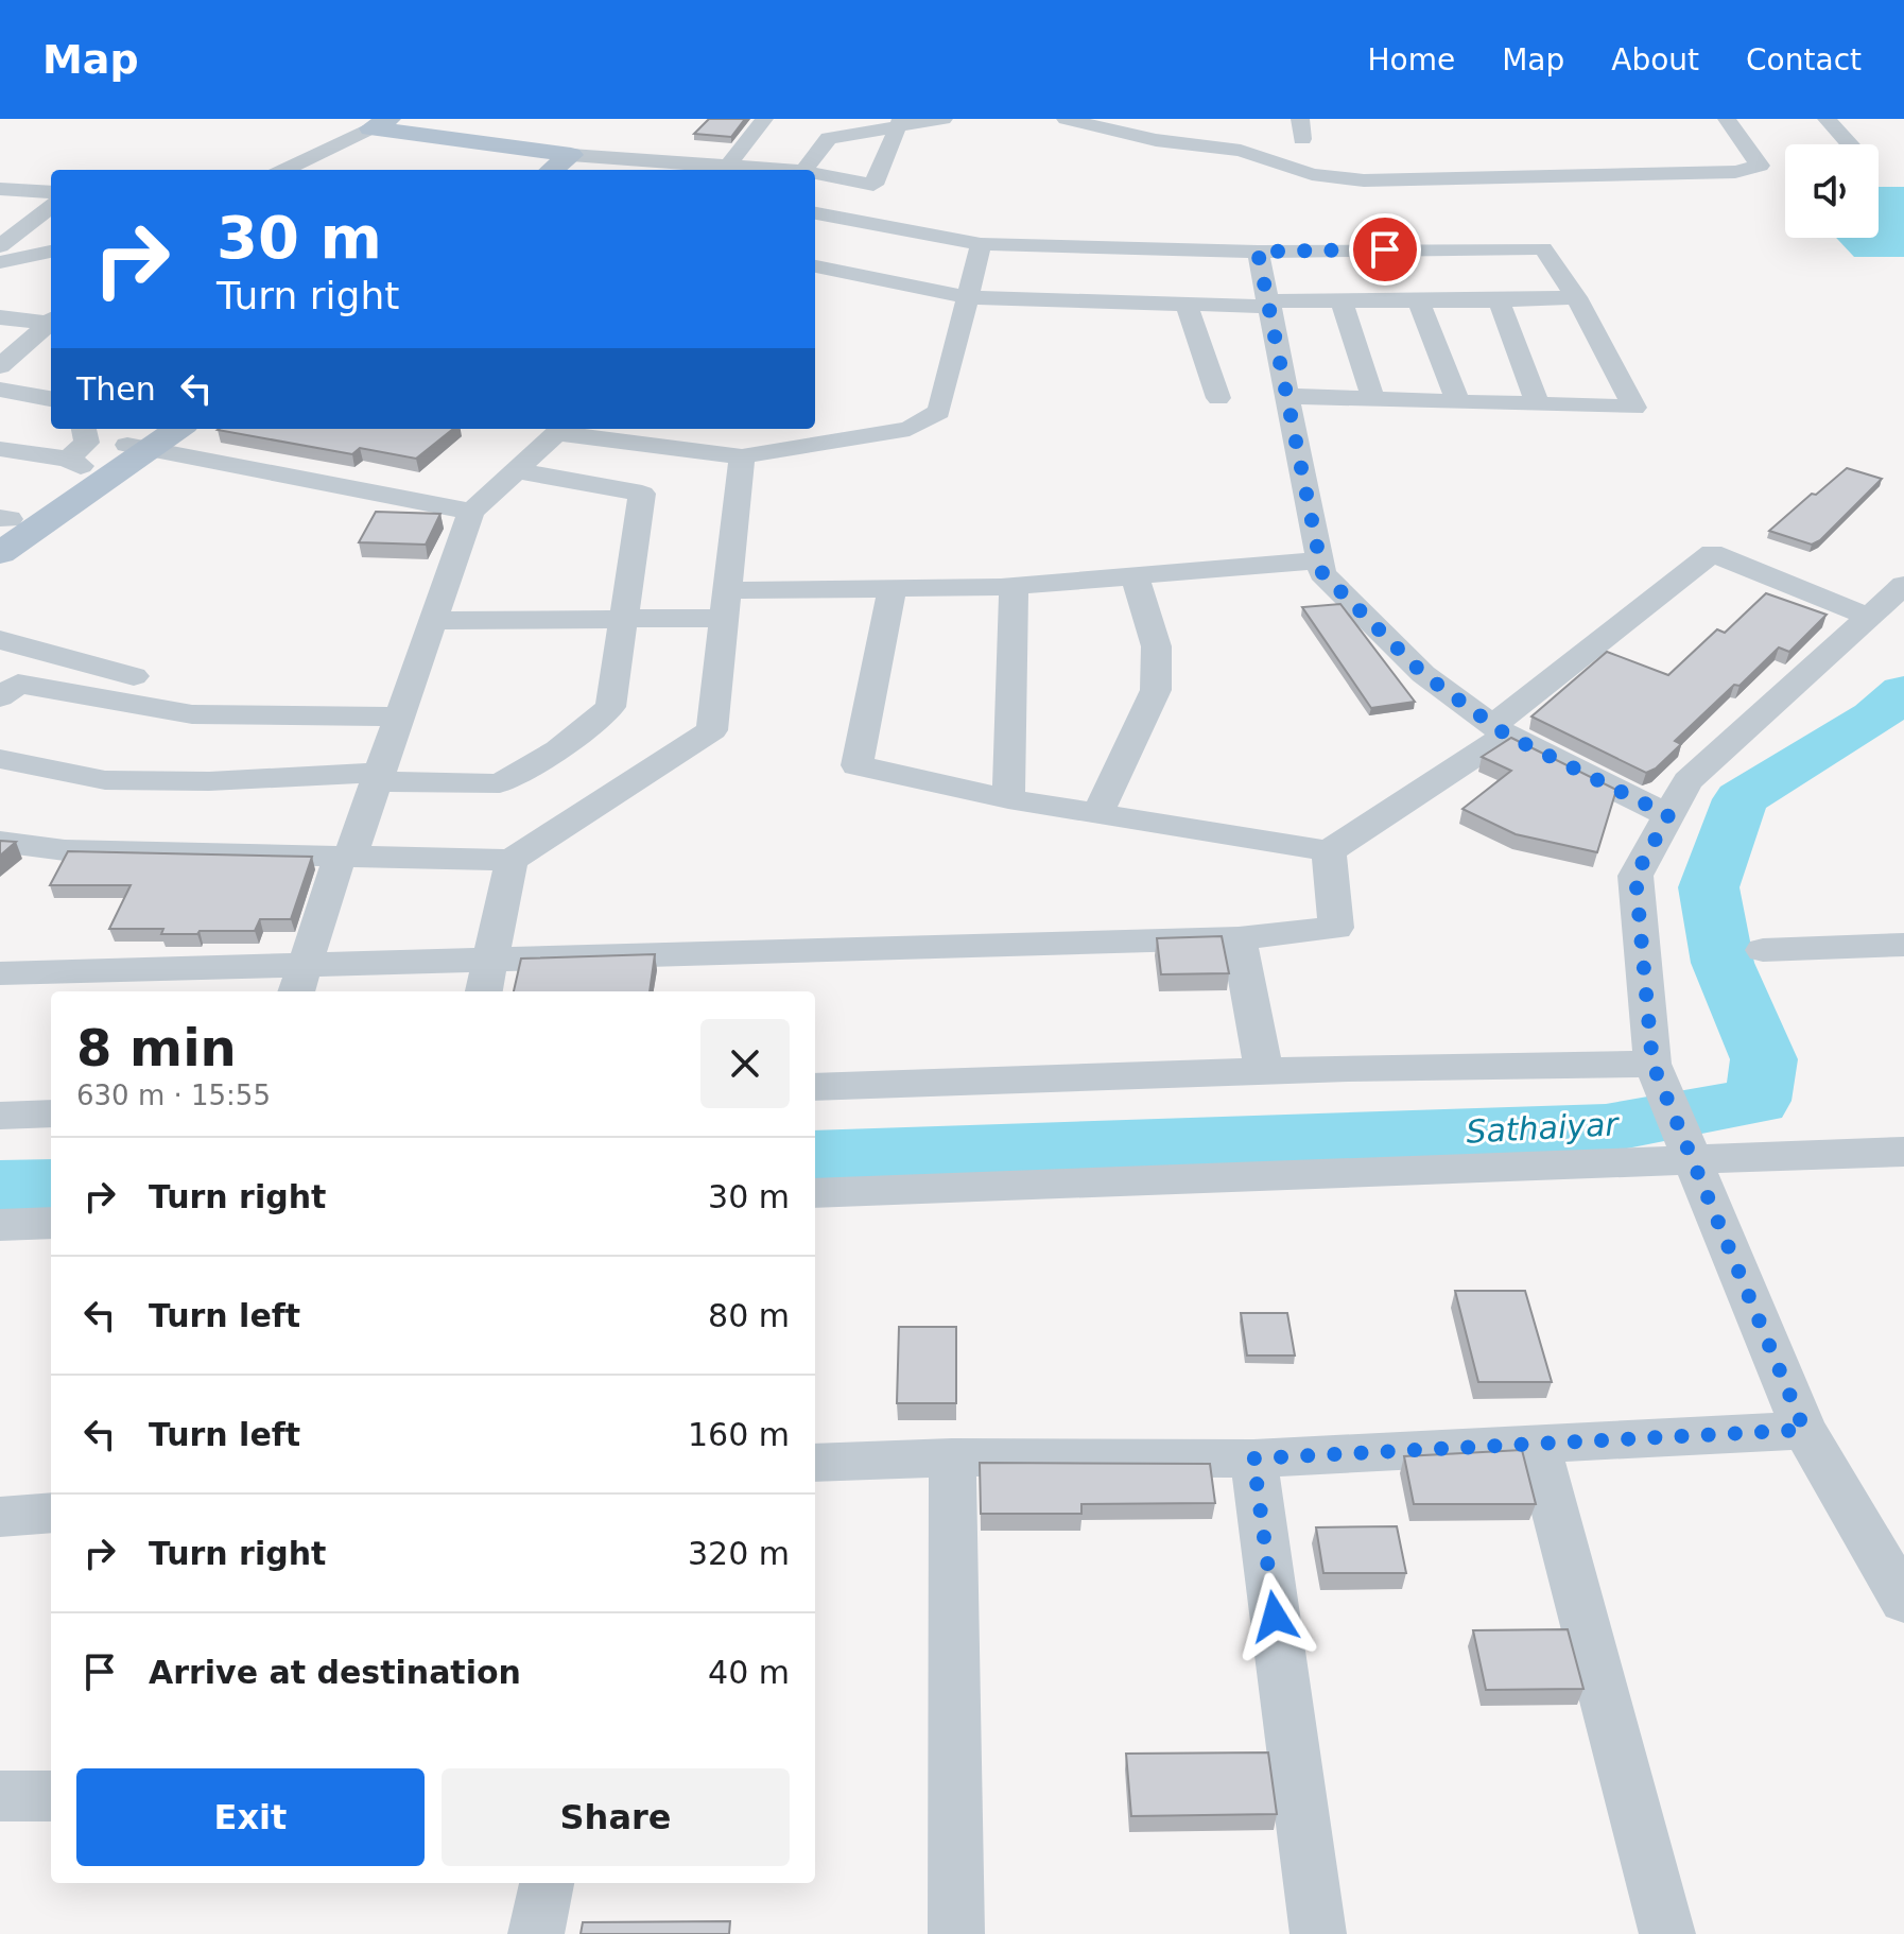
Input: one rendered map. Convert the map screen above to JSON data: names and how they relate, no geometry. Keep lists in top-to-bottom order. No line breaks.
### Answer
{"water":["Sathaiyar"],"page":{"header":"Map","nav":["Home","Map","About","Contact"],"turn":["30 m","Turn right"],"then":"Then","heading":["8 min","630 m · 15:55"],"list":[{"name":"Turn right","value":"30 m"},{"name":"Turn left","value":"80 m"},{"name":"Turn left","value":"160 m"},{"name":"Turn right","value":"320 m"},{"name":"Arrive at destination","value":"40 m"}],"buttons":["Exit","Share"]}}
